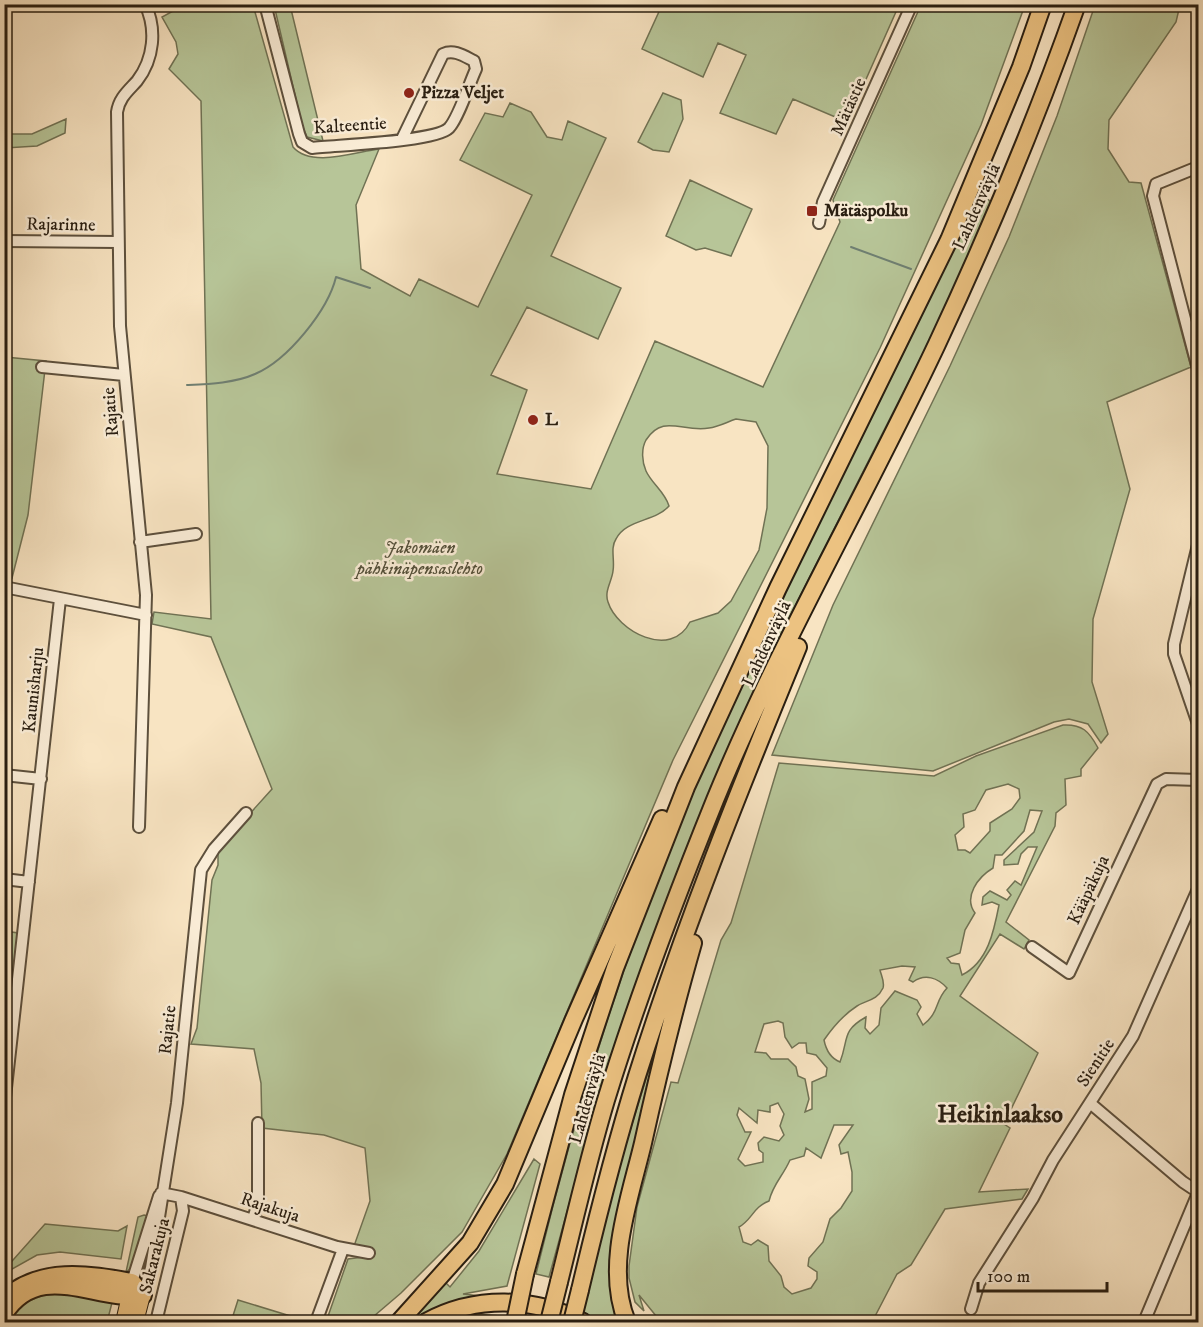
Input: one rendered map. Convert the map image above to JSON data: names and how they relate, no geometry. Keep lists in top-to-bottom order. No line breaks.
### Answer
{"streets":{"highway":["Lahdenväylä"],"street":["Mätästie","Kalteentie","Rajarinne","Rajatie","Kaunisharju","Kääpäkuja","Sienitie","Rajakuja","Sakarakuja"]},"crossings":[["Rajarinne","Rajatie"],["Rajatie","Rajakuja"],["Rajakuja","Sakarakuja"]],"districts":["Heikinlaakso"],"parks":["Jakomäen pähkinäpensaslehto"],"places":{"other":["Pizza Veljet","L"],"transit":["Mätäspolku"]},"scale_bar":"100 m"}
